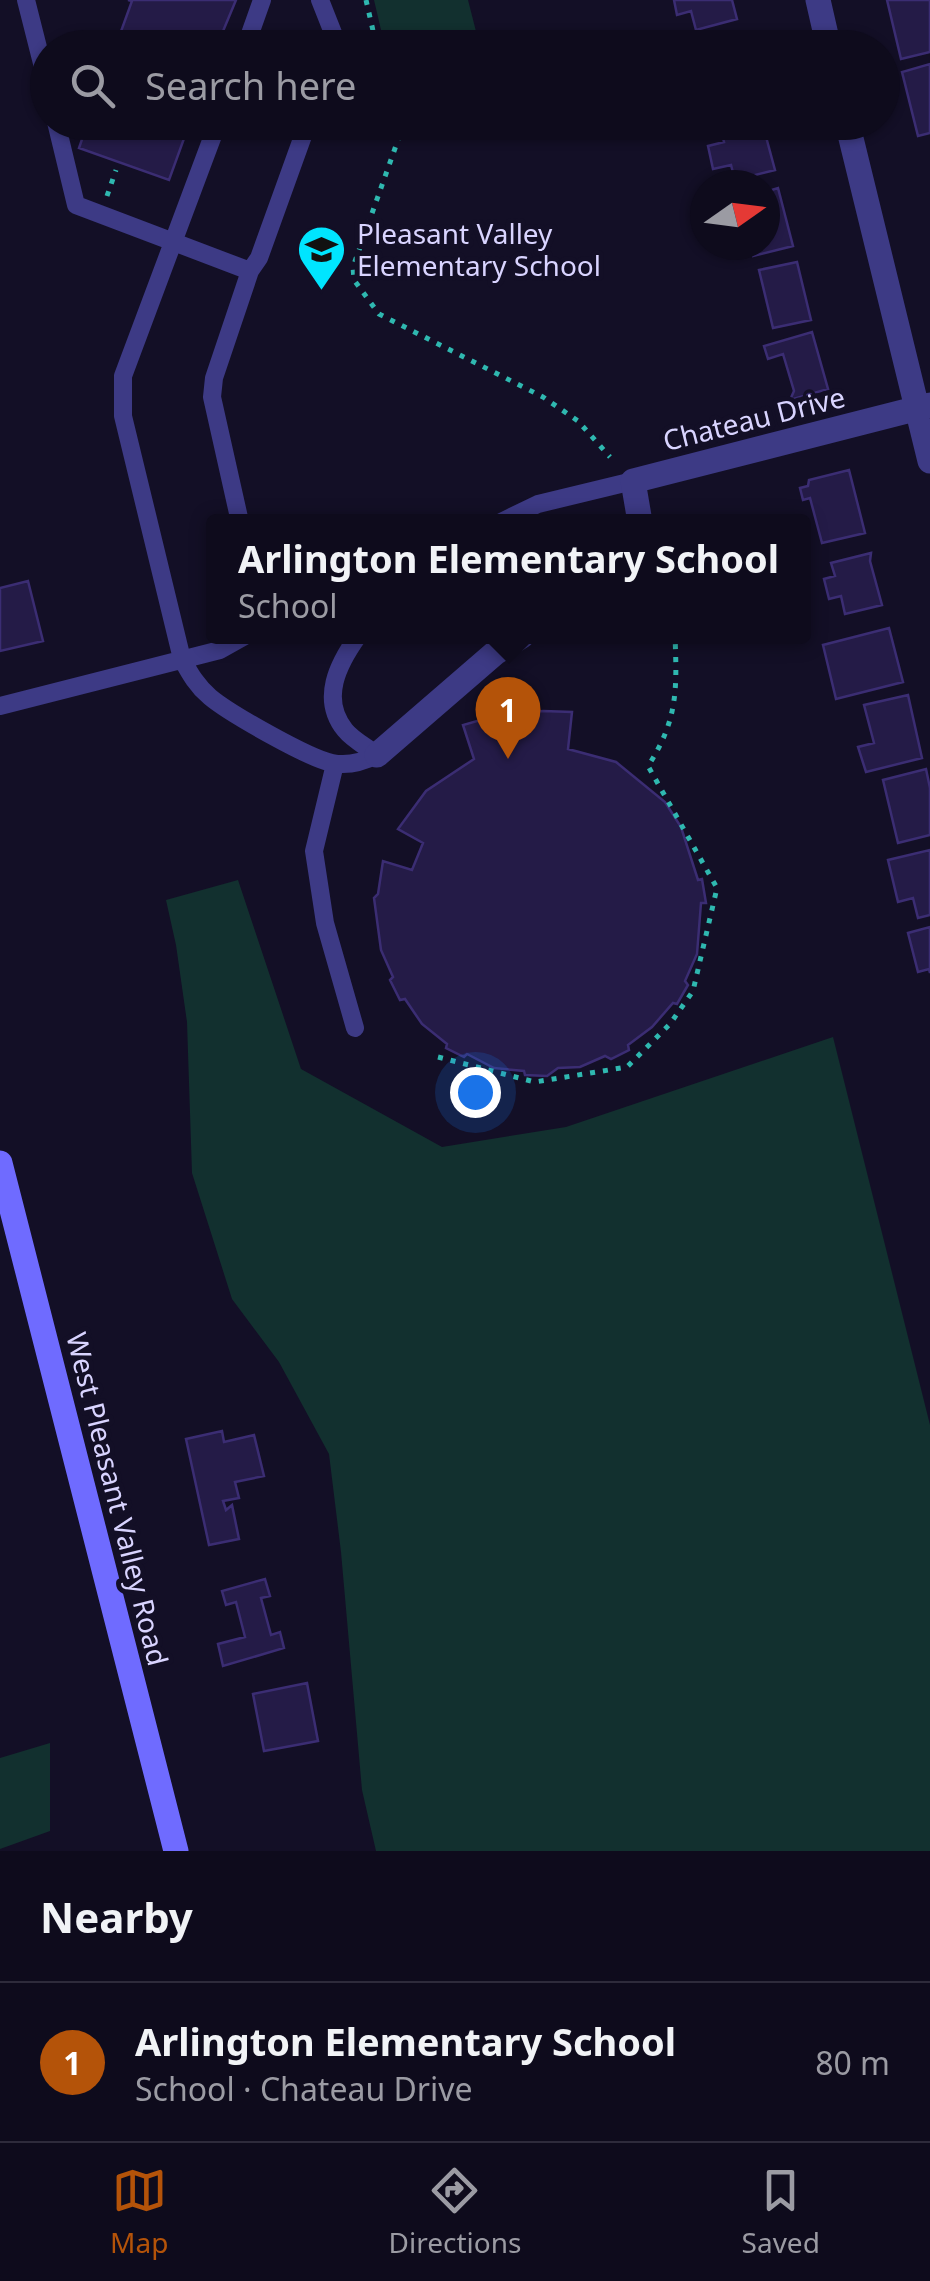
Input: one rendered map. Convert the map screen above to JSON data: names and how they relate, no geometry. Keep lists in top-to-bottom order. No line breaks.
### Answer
{"streets":{"main road":["West Pleasant Valley Road"],"street":["Chateau Drive"]},"places":{"school or university":["Pleasant Valley Elementary School"]},"north":"right","page":{"search":"Search here","popup":["Arlington Elementary School","School"],"pins":"1","heading":"Nearby","list":[{"mark":"1","name":"Arlington Elementary School","note":"School · Chateau Drive","value":"80 m"}],"nav":["Map","Directions","Saved"]}}
